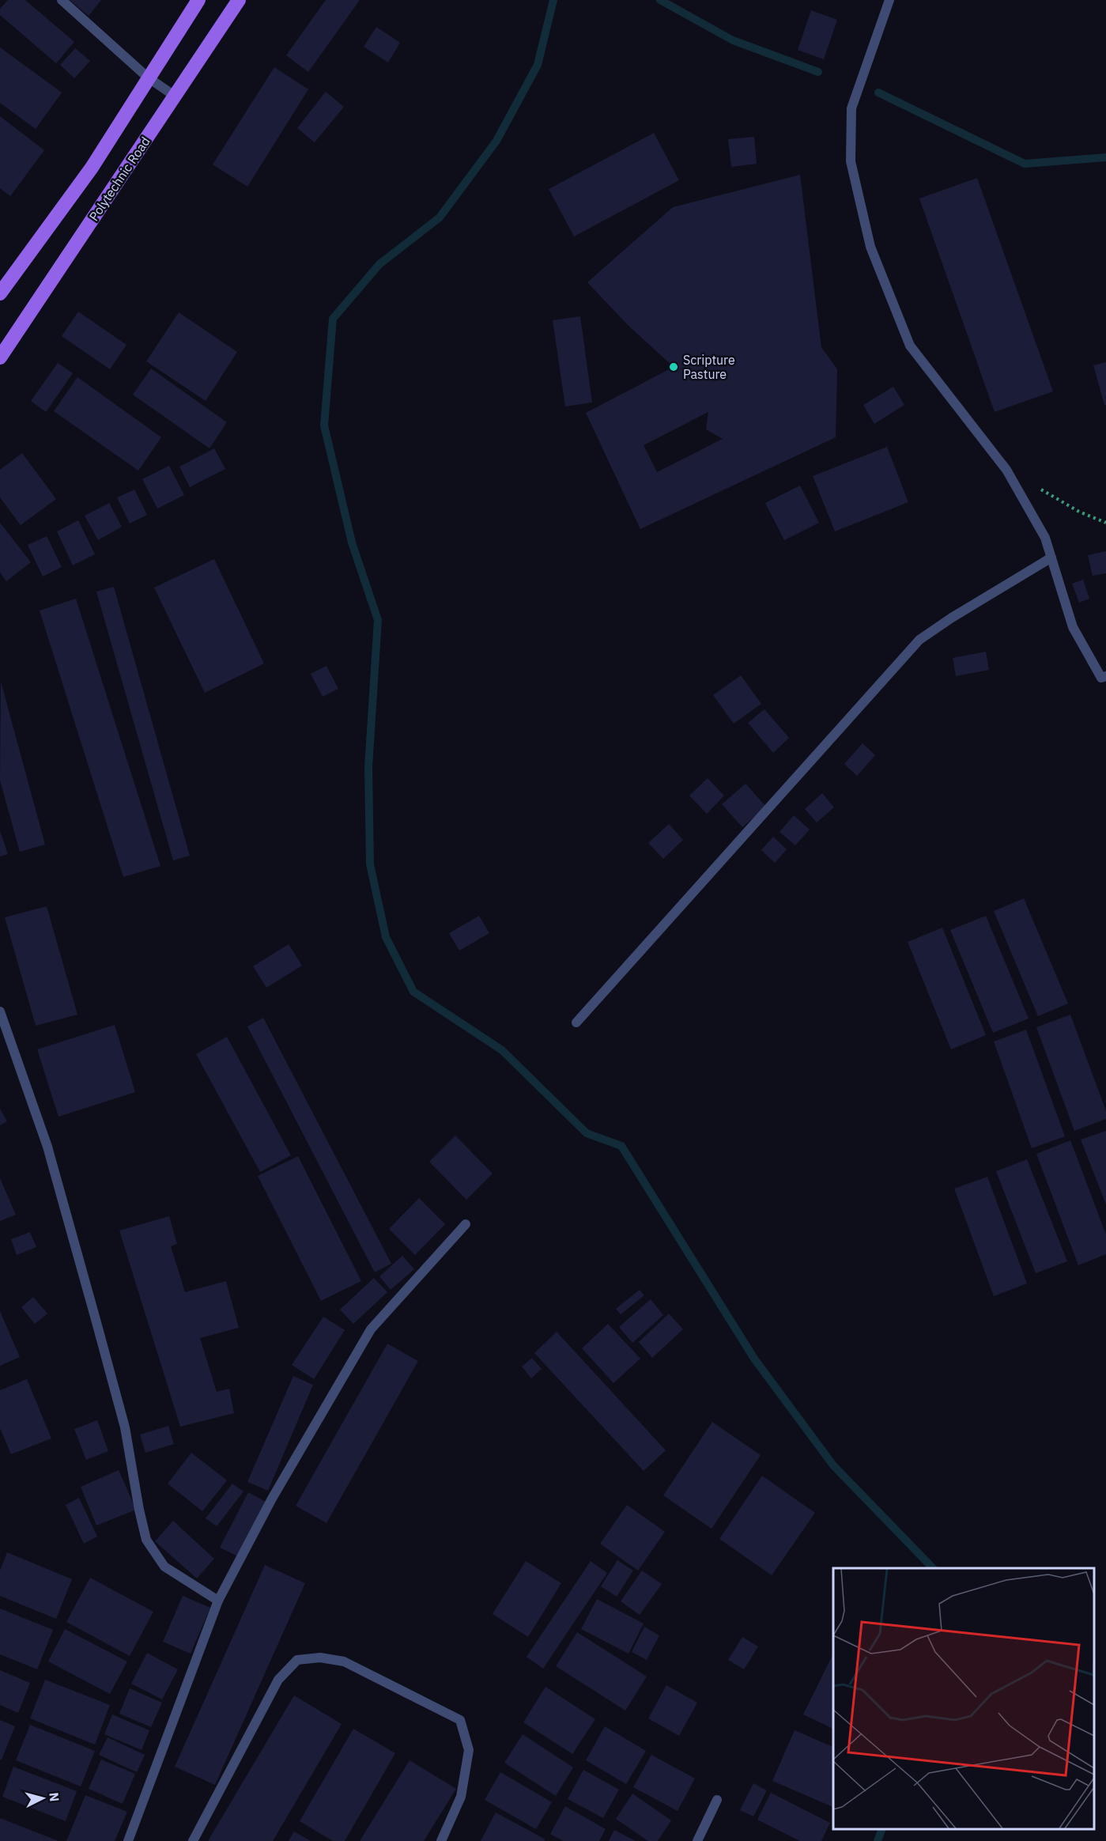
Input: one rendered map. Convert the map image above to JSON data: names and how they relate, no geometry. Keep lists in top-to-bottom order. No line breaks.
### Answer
{"streets":{"main road":["Polytechnic Road"]},"places":["Scripture Pasture"],"north":"right"}
